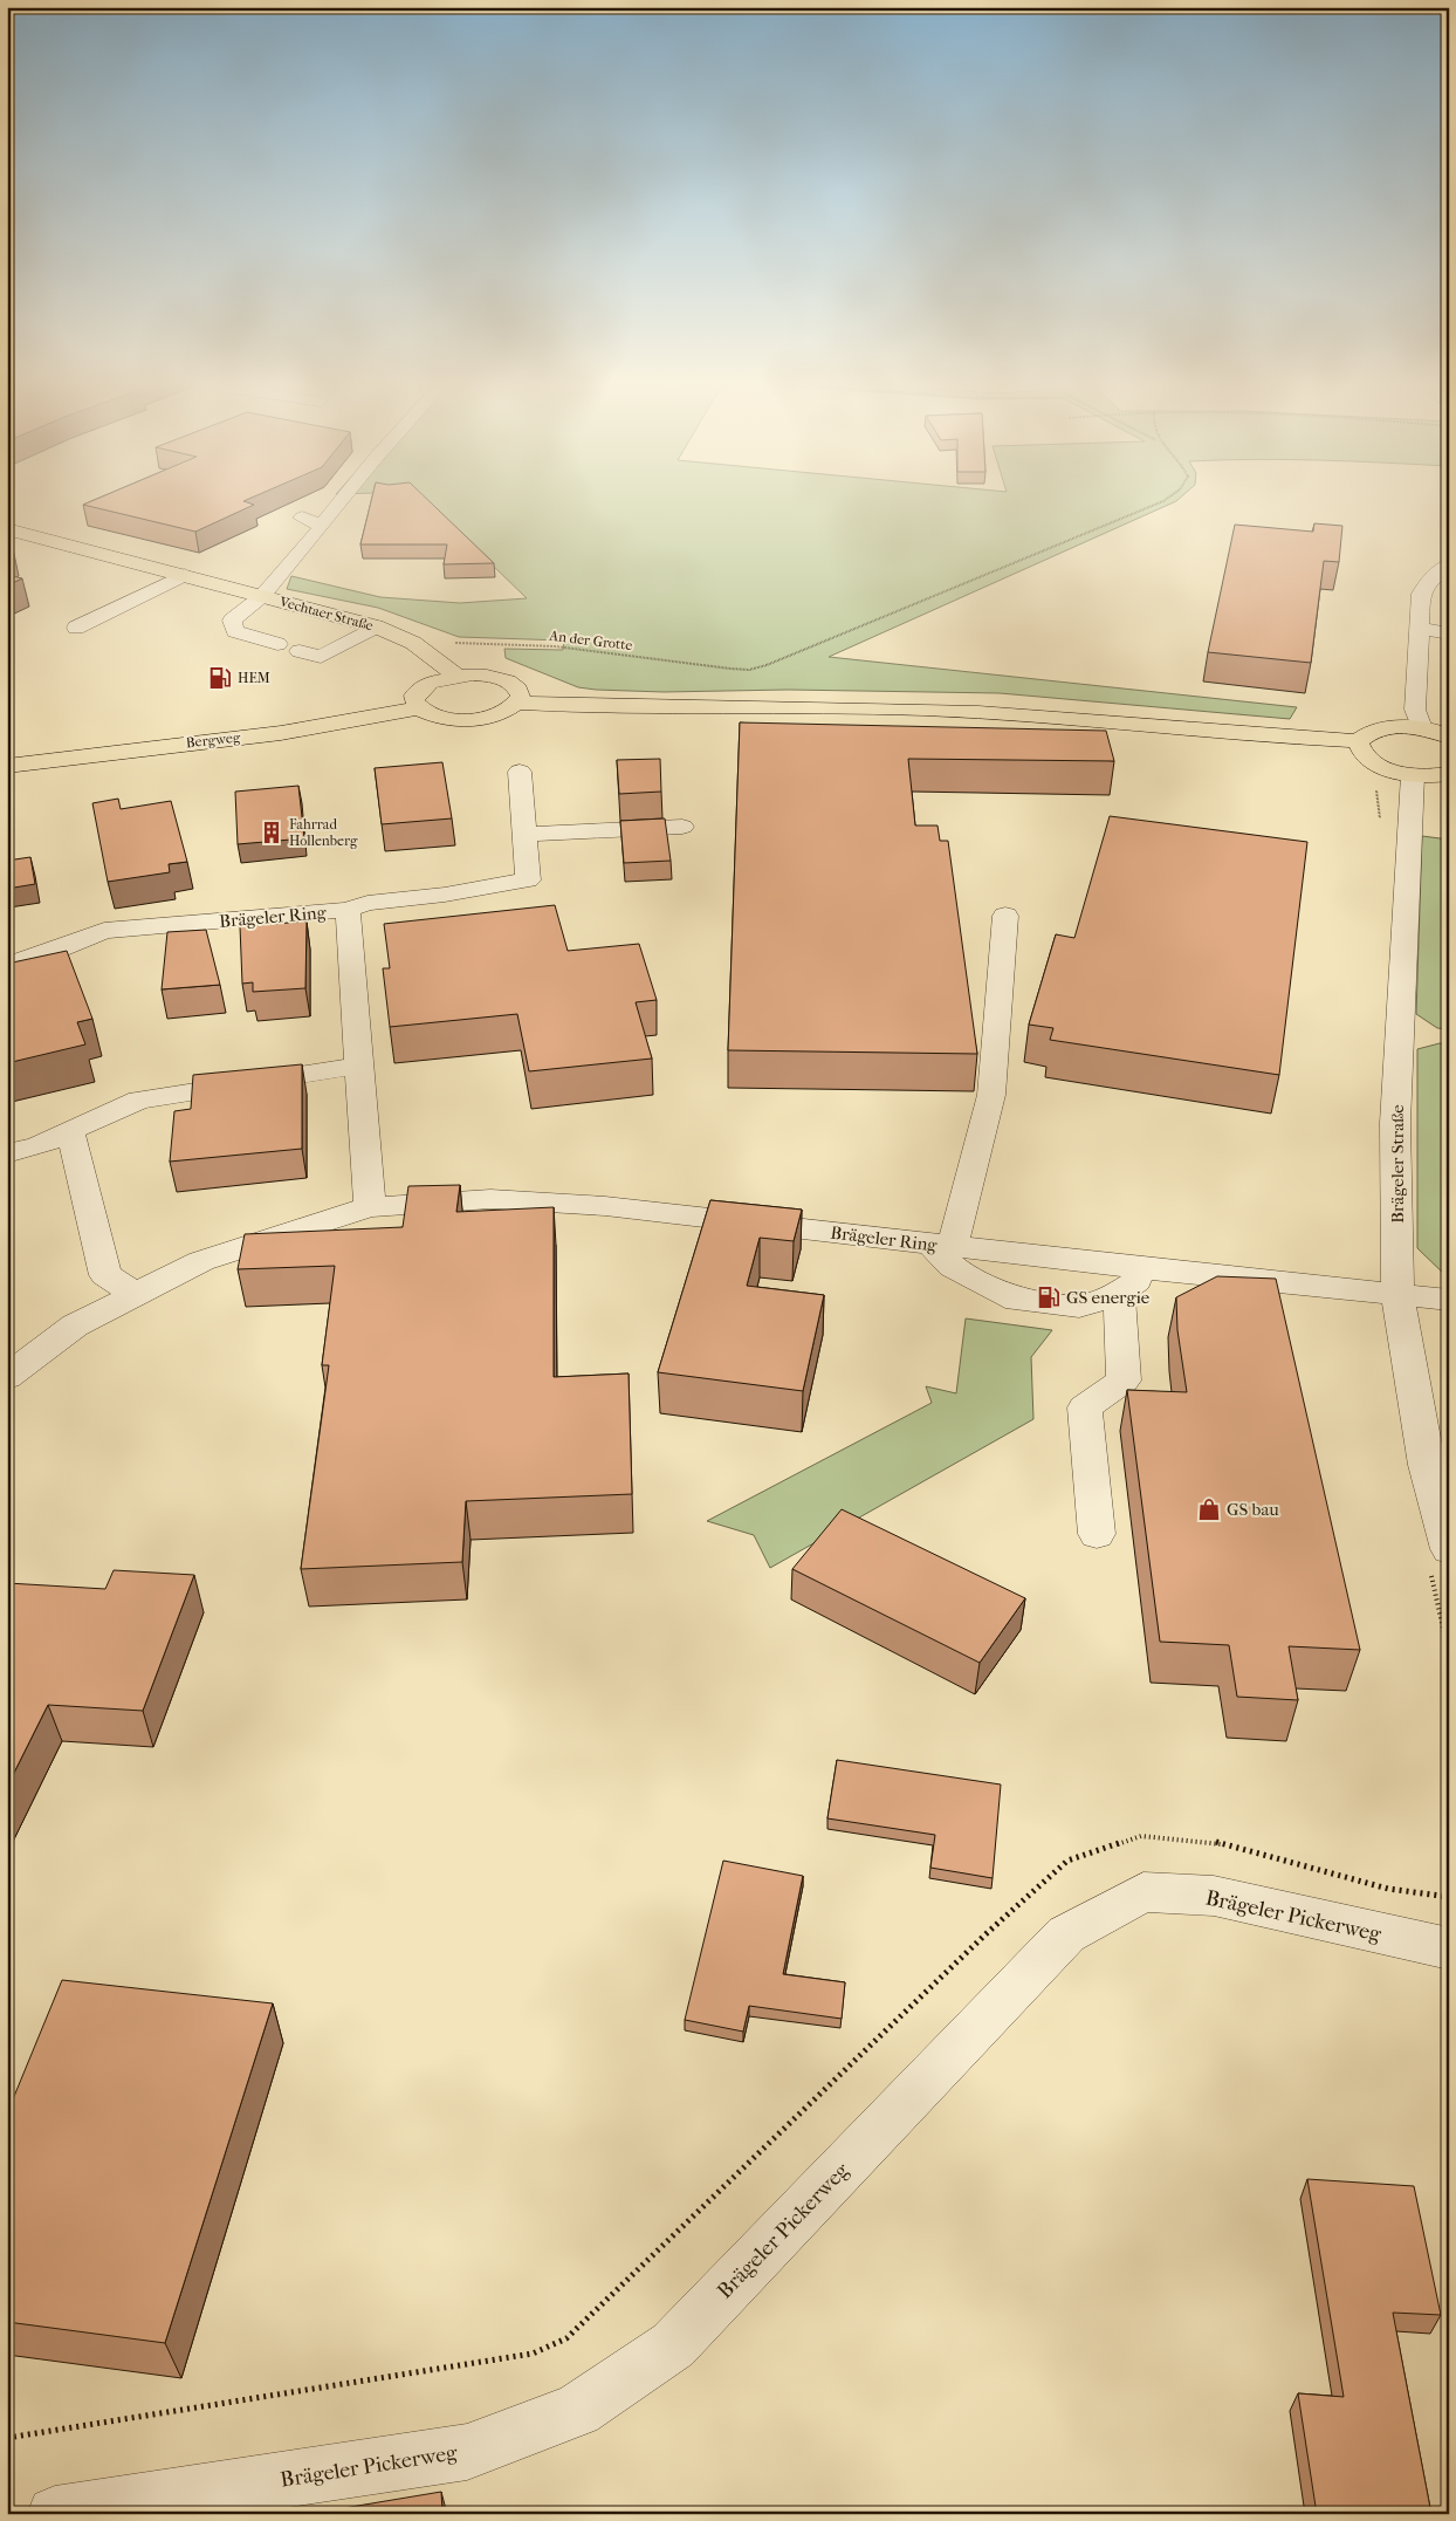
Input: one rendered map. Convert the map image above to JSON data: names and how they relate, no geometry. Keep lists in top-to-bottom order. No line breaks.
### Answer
{"streets":{"main road":["Vechtaer Straße","Bergweg"],"street":["Brägeler Ring","Brägeler Straße","Brägeler Pickerweg"],"path":["An der Grotte"]},"crossings":[["Brägeler Ring","Brägeler Straße"]],"places":{"fuel station":["HEM","GS energie"],"building":["Fahrrad Hollenberg"],"shop":["GS bau"]}}
